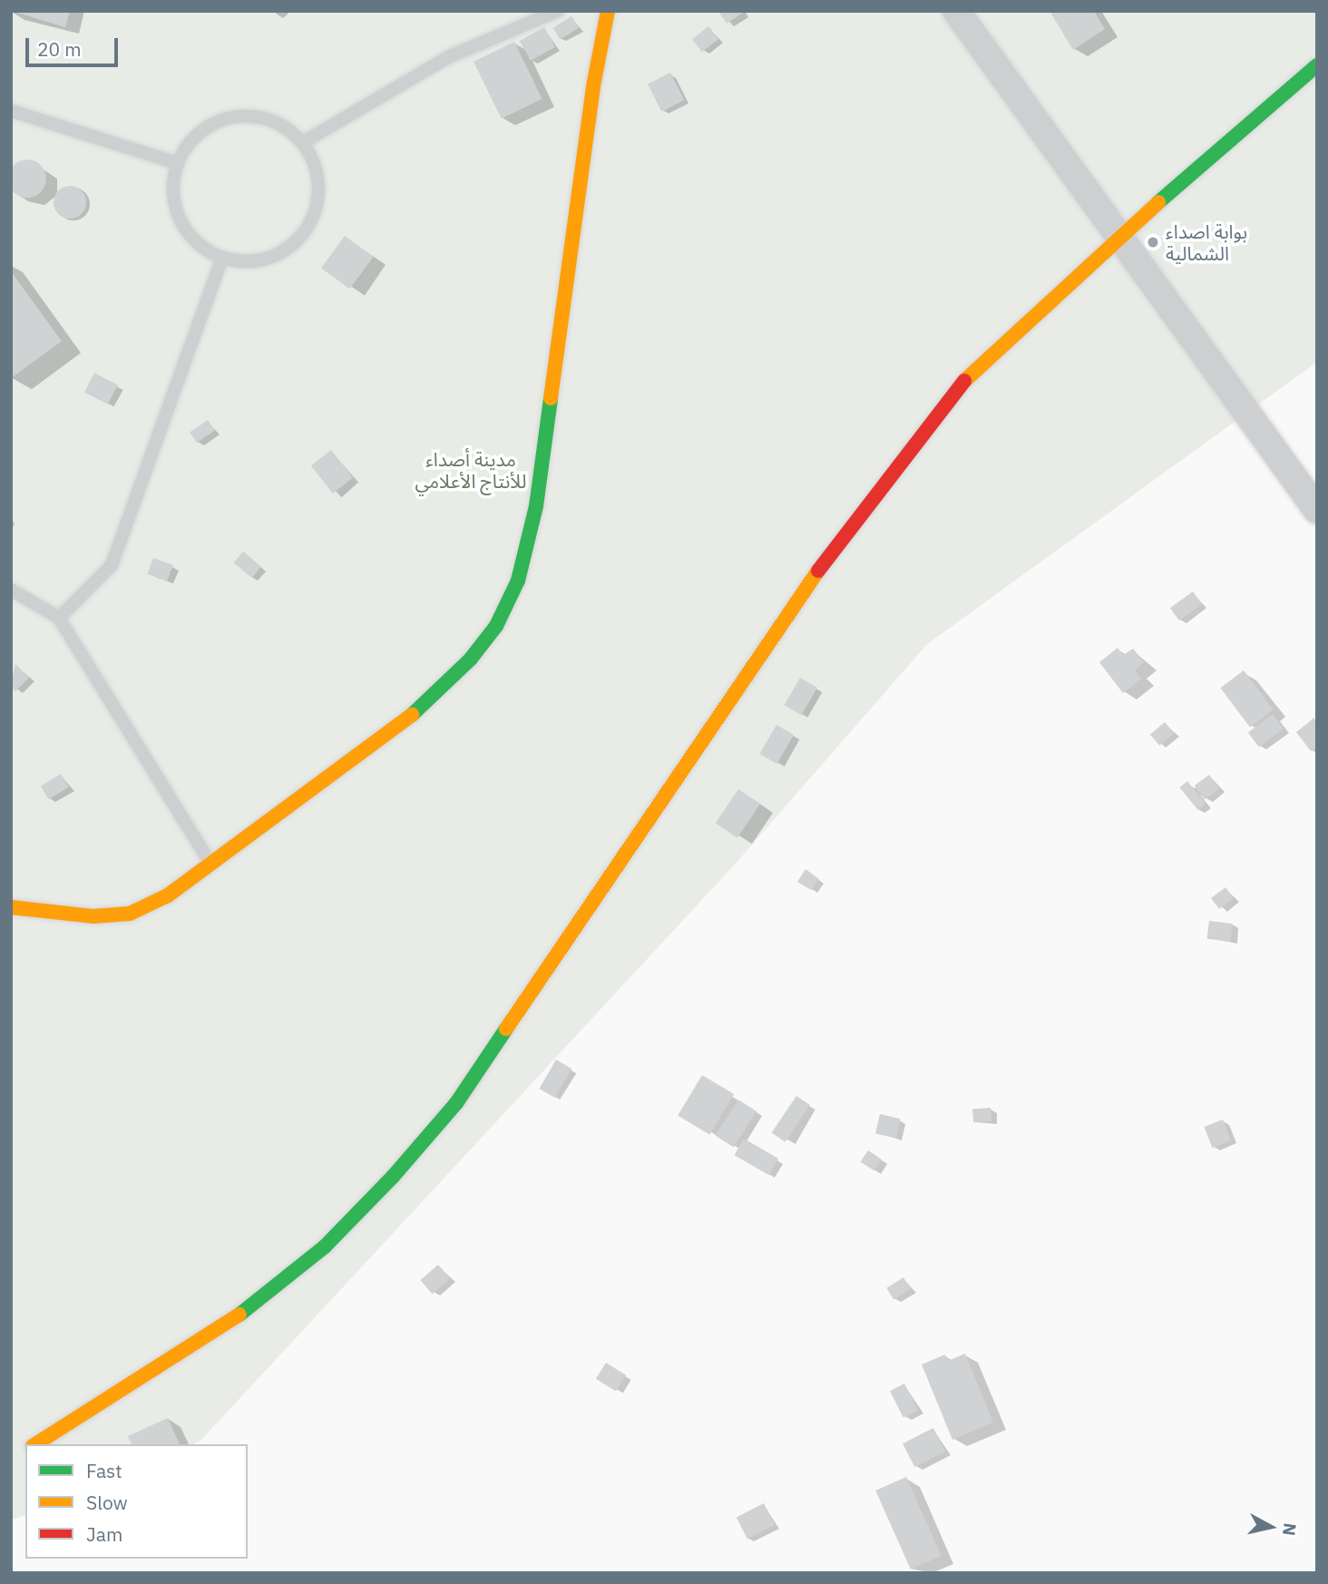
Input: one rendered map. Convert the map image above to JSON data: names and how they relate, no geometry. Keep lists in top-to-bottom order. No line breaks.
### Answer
{"parks":["مدينة أصداء للأنتاج الأعلامي"],"places":["بوابة اصداء الشمالية"],"legend":["Fast","Slow","Jam"],"scale_bar":"20 m","north":"right"}
